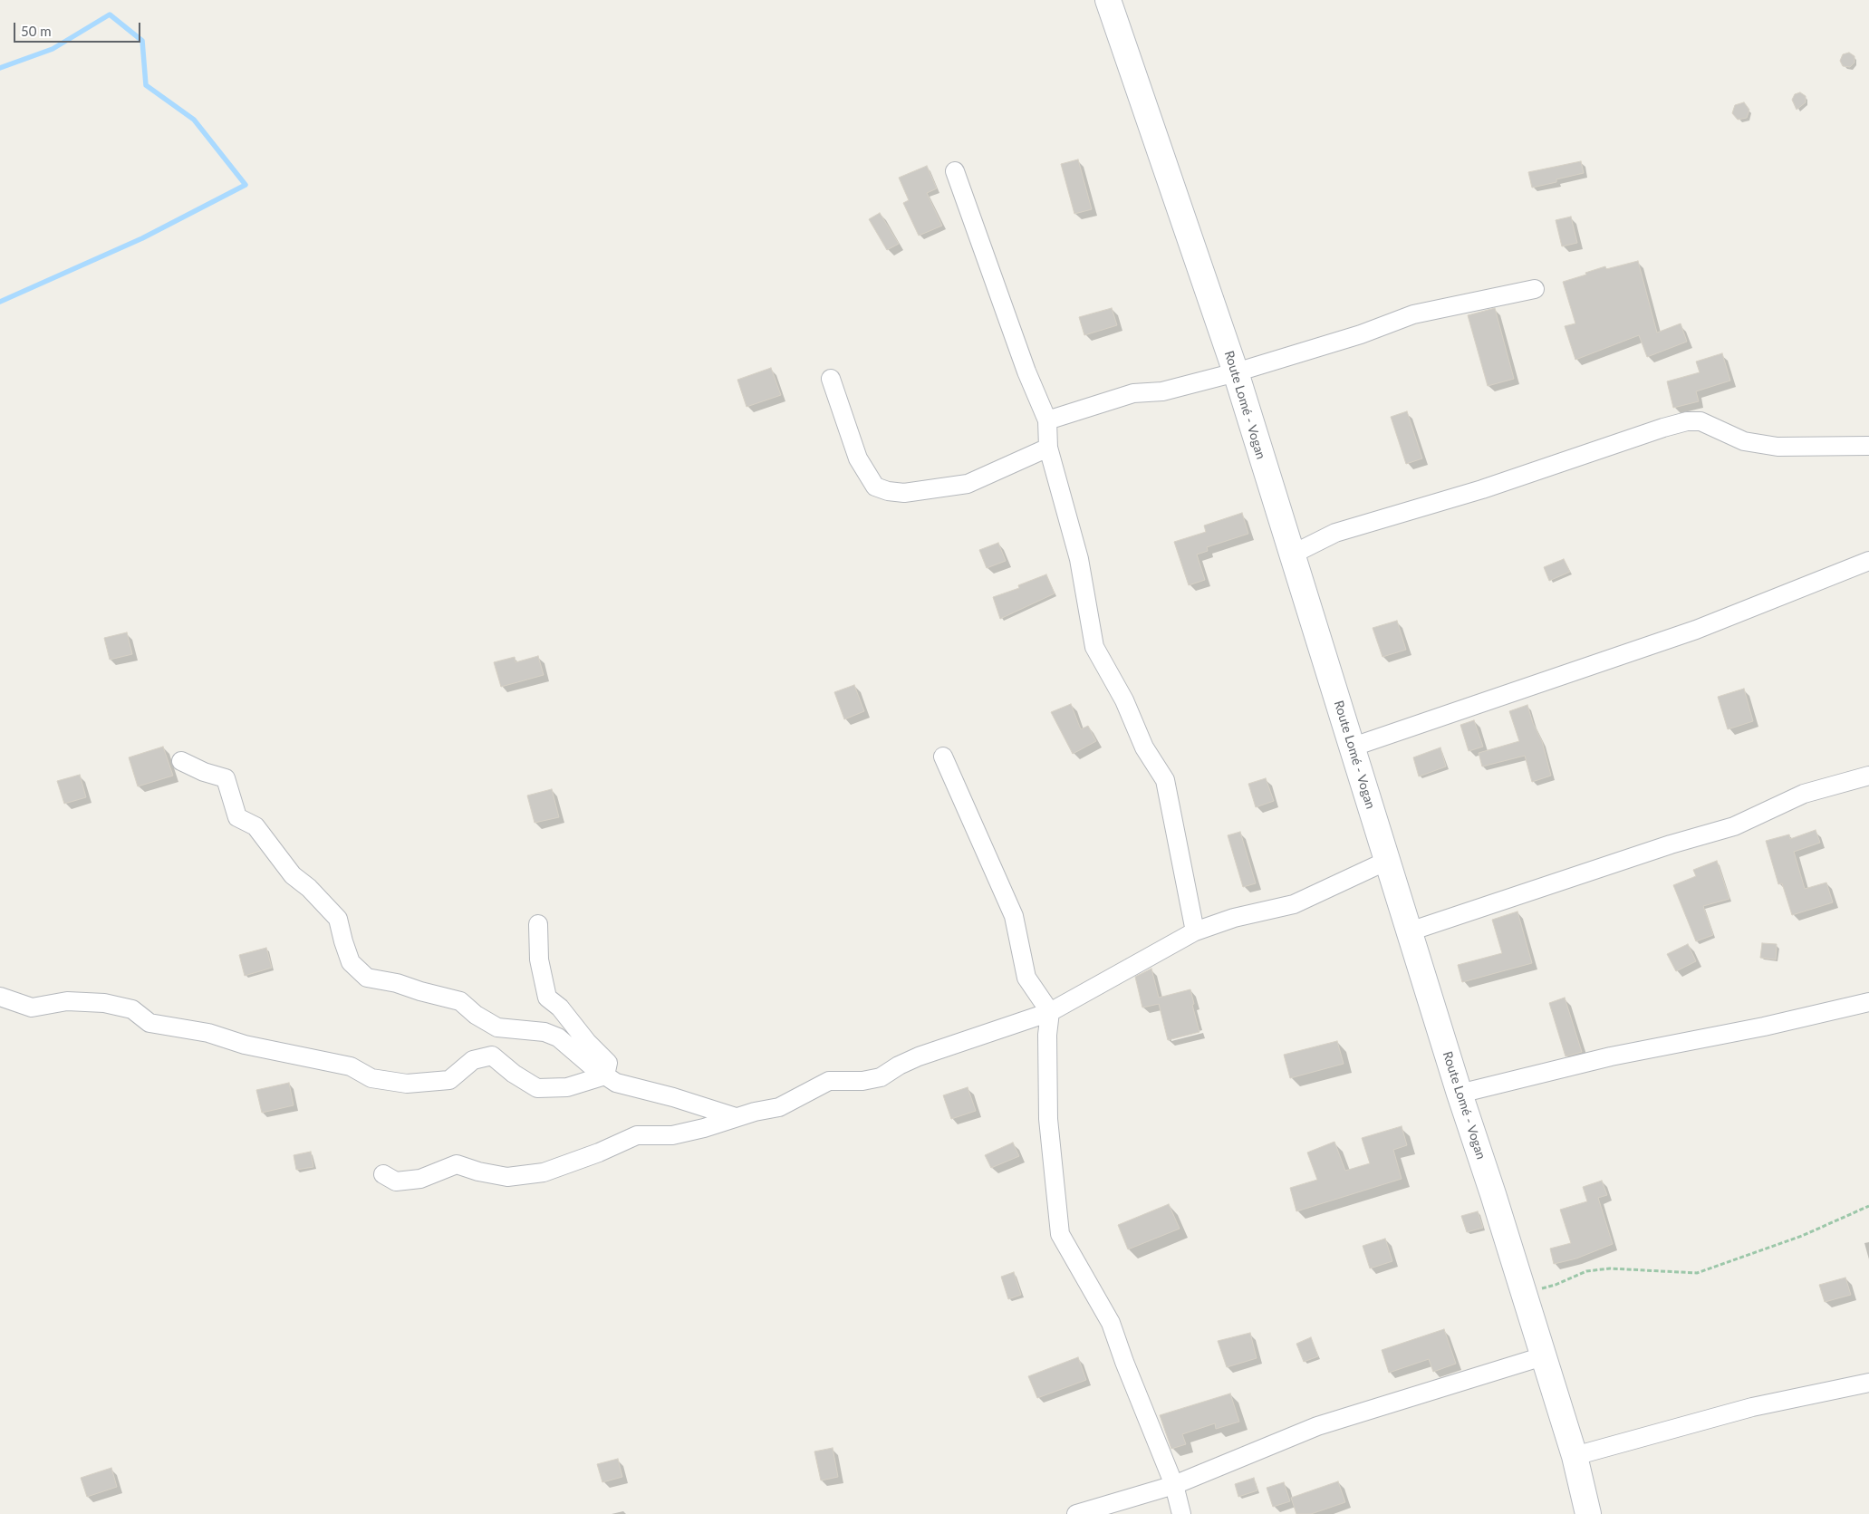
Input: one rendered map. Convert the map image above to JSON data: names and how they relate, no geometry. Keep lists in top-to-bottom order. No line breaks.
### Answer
{"streets":{"main road":["Route Lomé - Vogan"]},"scale_bar":"50 m"}
